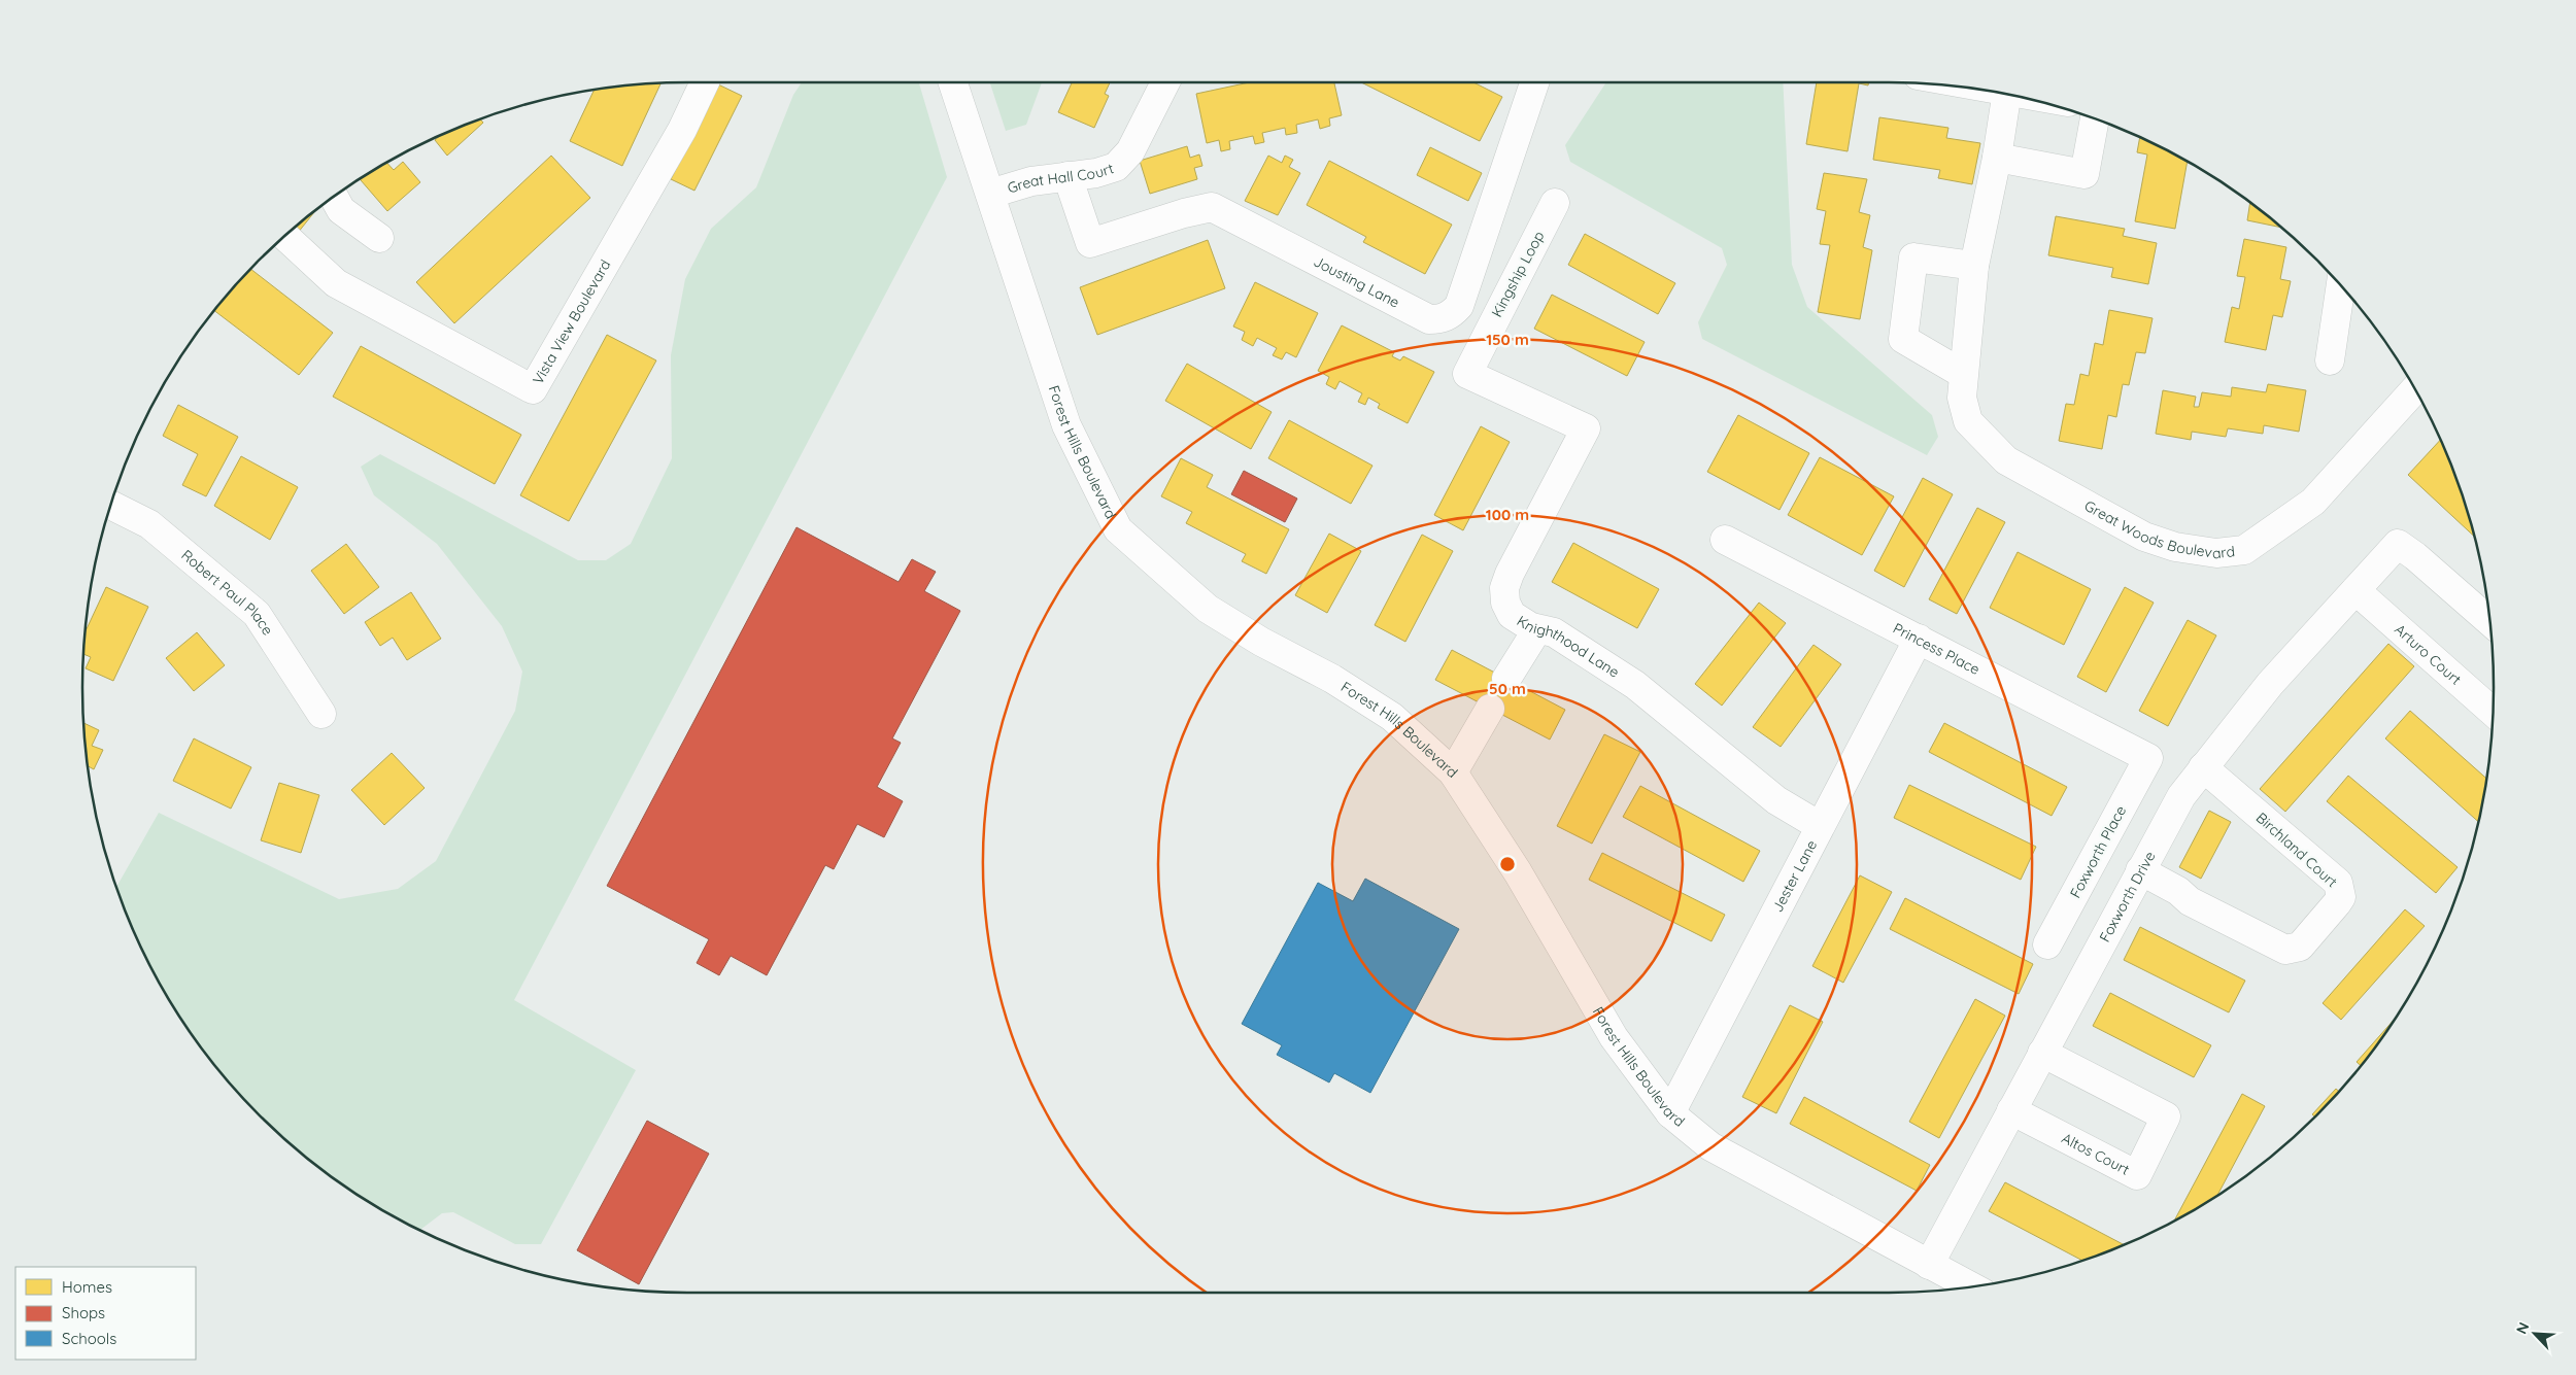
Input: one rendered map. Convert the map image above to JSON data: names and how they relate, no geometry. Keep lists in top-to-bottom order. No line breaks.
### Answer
{"streets":{"street":["Great Hall Court","Kingship Loop","Jousting Lane","Vista View Boulevard","Forest Hills Boulevard","Great Woods Boulevard","Robert Paul Place","Knighthood Lane","Princess Place","Arturo Court","Birchland Court","Foxworth Place","Jester Lane","Foxworth Drive","Altos Court"]},"crossings":[["Great Hall Court","Jousting Lane"],["Great Hall Court","Forest Hills Boulevard"],["Kingship Loop","Knighthood Lane"],["Forest Hills Boulevard","Jester Lane"],["Forest Hills Boulevard","Foxworth Drive"],["Knighthood Lane","Jester Lane"],["Princess Place","Foxworth Place"],["Princess Place","Jester Lane"],["Arturo Court","Foxworth Drive"],["Birchland Court","Foxworth Drive"],["Foxworth Drive","Altos Court"]],"legend":["Homes","Shops","Schools"],"north":"top left","rings":["150 m","100 m","50 m"]}
